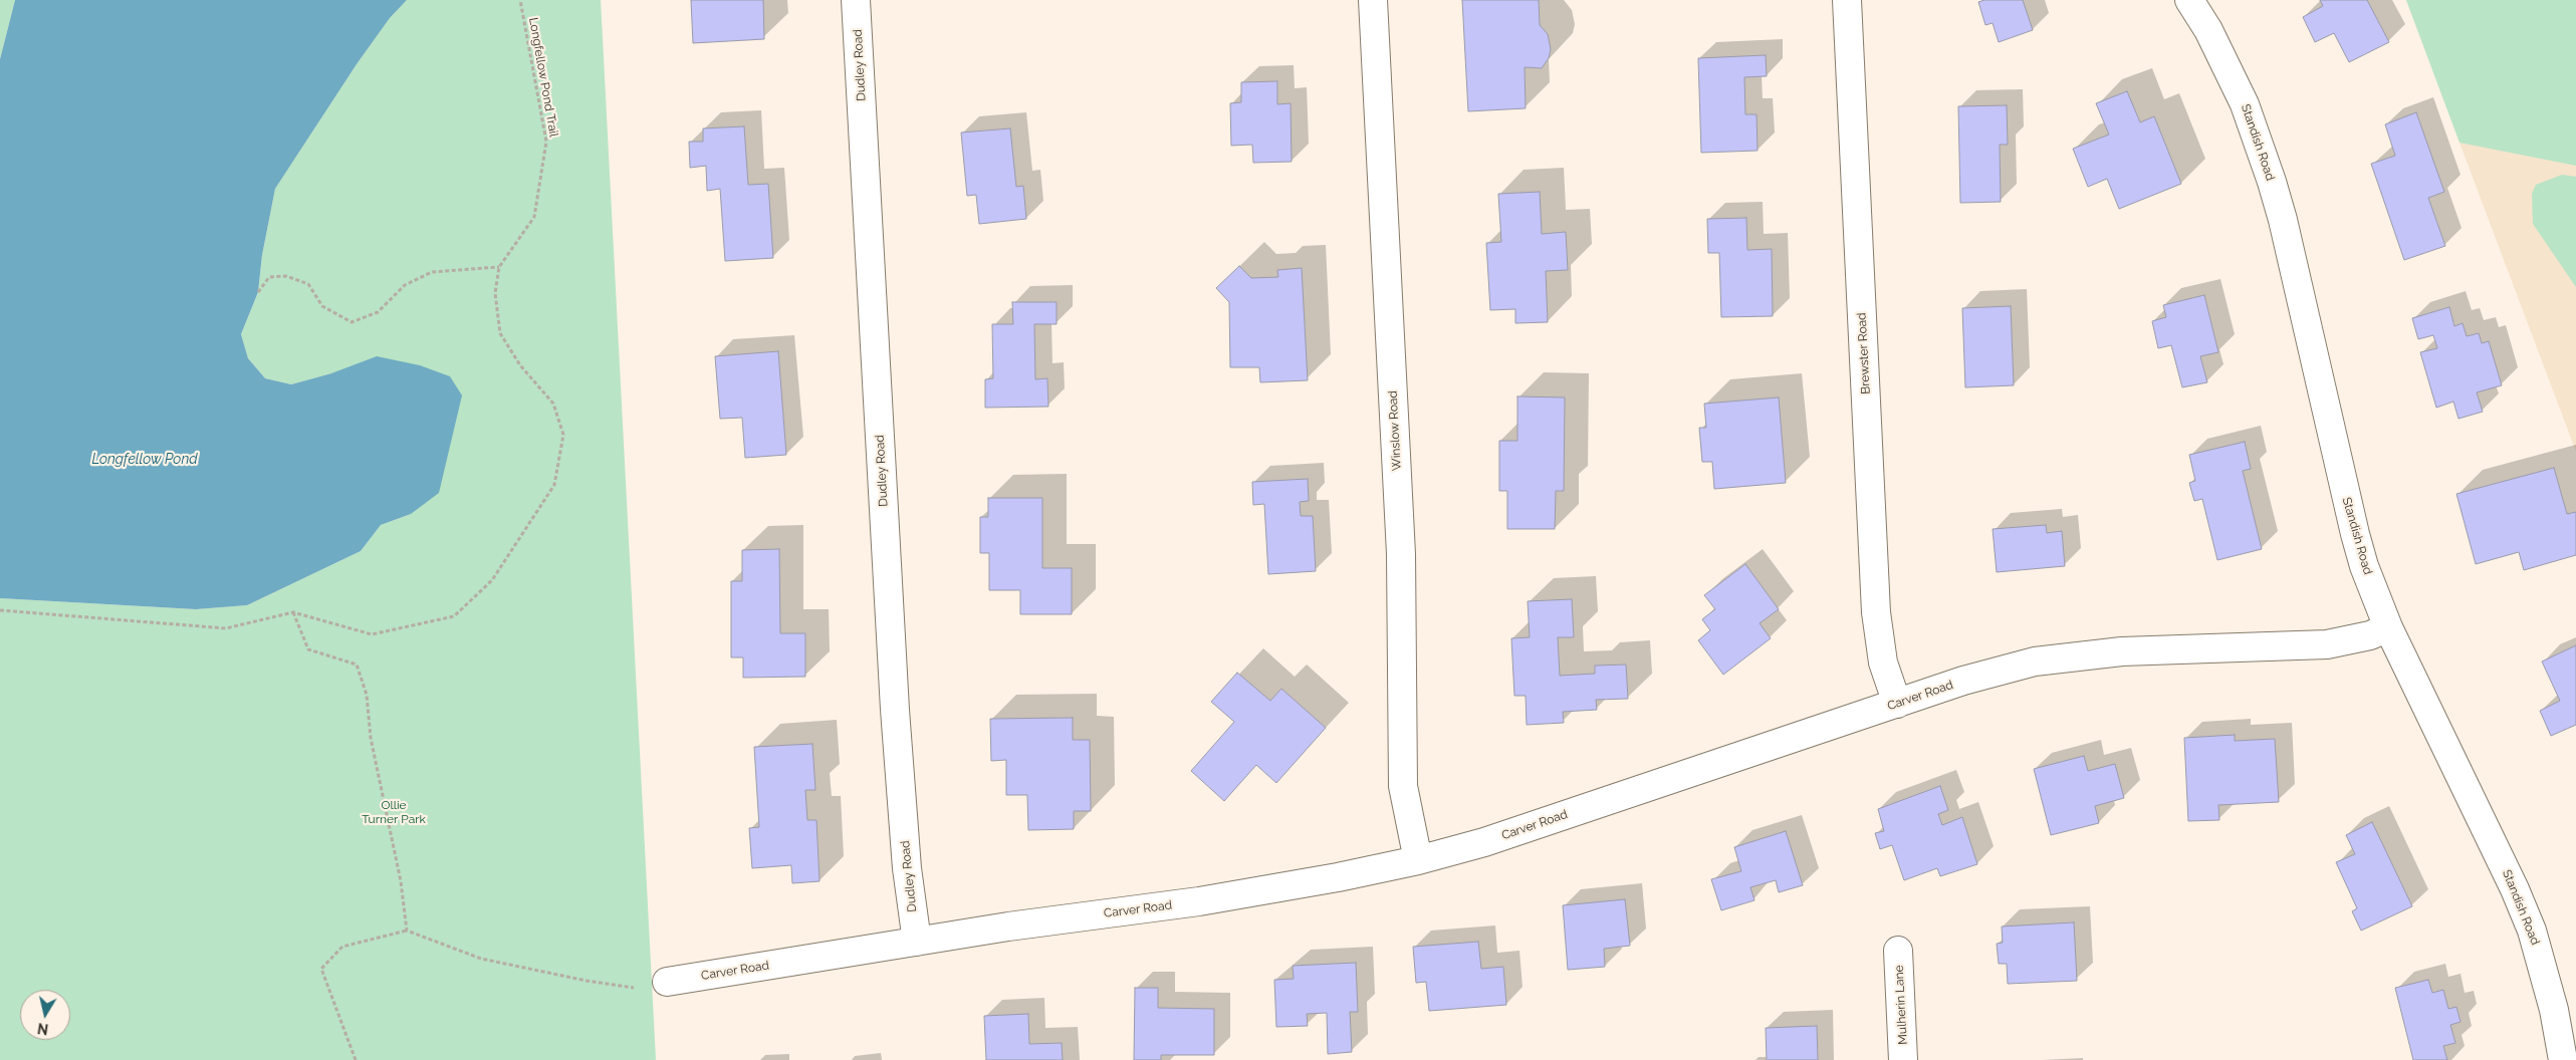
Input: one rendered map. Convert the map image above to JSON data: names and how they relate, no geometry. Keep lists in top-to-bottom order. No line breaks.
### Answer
{"streets":{"street":["Dudley Road","Standish Road","Brewster Road","Winslow Road","Carver Road","Mulherin Lane"],"path":["Longfellow Pond Trail"]},"crossings":[["Dudley Road","Carver Road"],["Standish Road","Carver Road"],["Brewster Road","Carver Road"],["Winslow Road","Carver Road"]],"water":["Longfellow Pond"],"parks":["Ollie Turner Park"],"north":"bottom"}
